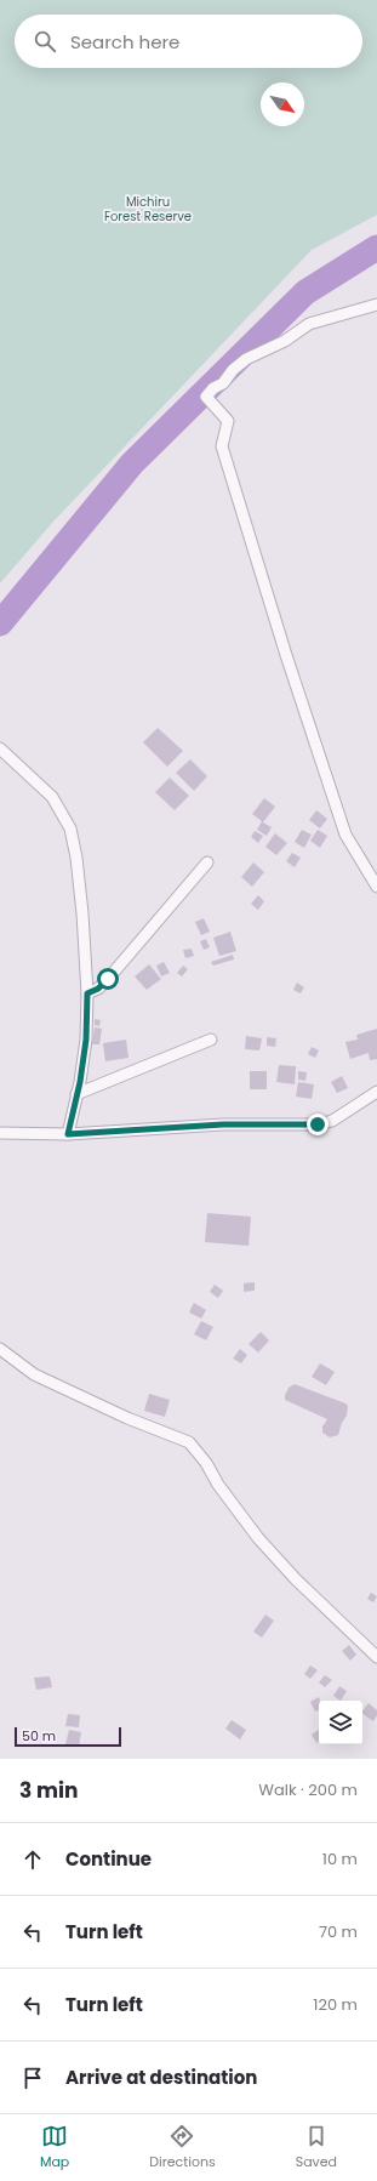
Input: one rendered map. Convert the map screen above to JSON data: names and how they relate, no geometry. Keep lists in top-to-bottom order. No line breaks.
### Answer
{"parks":["Michiru Forest Reserve"],"scale_bar":"50 m","north":"bottom right","page":{"search":"Search here","scale":"50 m","heading":["3 min","Walk · 200 m"],"list":[["Continue","10 m"],["Turn left","70 m"],["Turn left","120 m"],"Arrive at destination"],"nav":["Map","Directions","Saved"]}}
